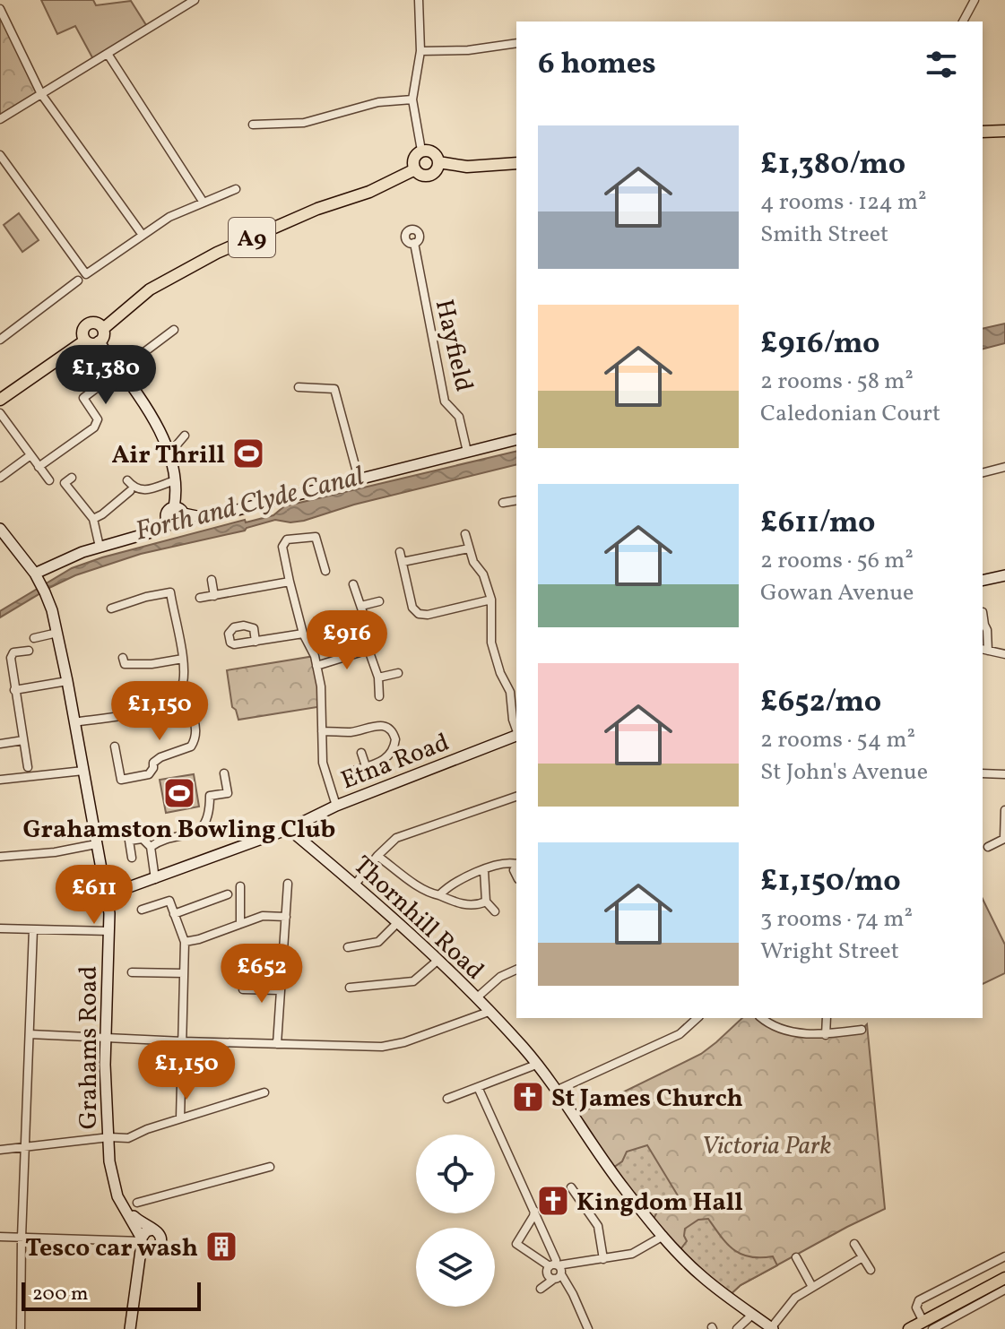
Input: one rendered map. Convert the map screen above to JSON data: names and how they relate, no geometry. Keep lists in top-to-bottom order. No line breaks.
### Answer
{"streets":{"main road":["A9"],"street":["Hayfield","Etna Road","Thornhill Road","Grahams Road"]},"crossings":[["Etna Road","Thornhill Road"],["Etna Road","Grahams Road"]],"water":["Forth and Clyde Canal"],"parks":["Victoria Park"],"places":{"sports":["Air Thrill","Grahamston Bowling Club"],"church":["St James Church","Kingdom Hall"],"building":["Tesco car wash"]},"scale_bar":"200 m","page":{"heading":"6 homes","list":[{"name":"£1,380/mo","note":"4 rooms · 124 m² · Smith Street"},{"name":"£916/mo","note":"2 rooms · 58 m² · Caledonian Court"},{"name":"£611/mo","note":"2 rooms · 56 m² · Gowan Avenue"},{"name":"£652/mo","note":"2 rooms · 54 m² · St John's Avenue"},{"name":"£1,150/mo","note":"3 rooms · 74 m² · Wright Street"}],"price":["£1,380","£916","£1,150","£611","£652","£1,150"],"scale":"200 m"}}
